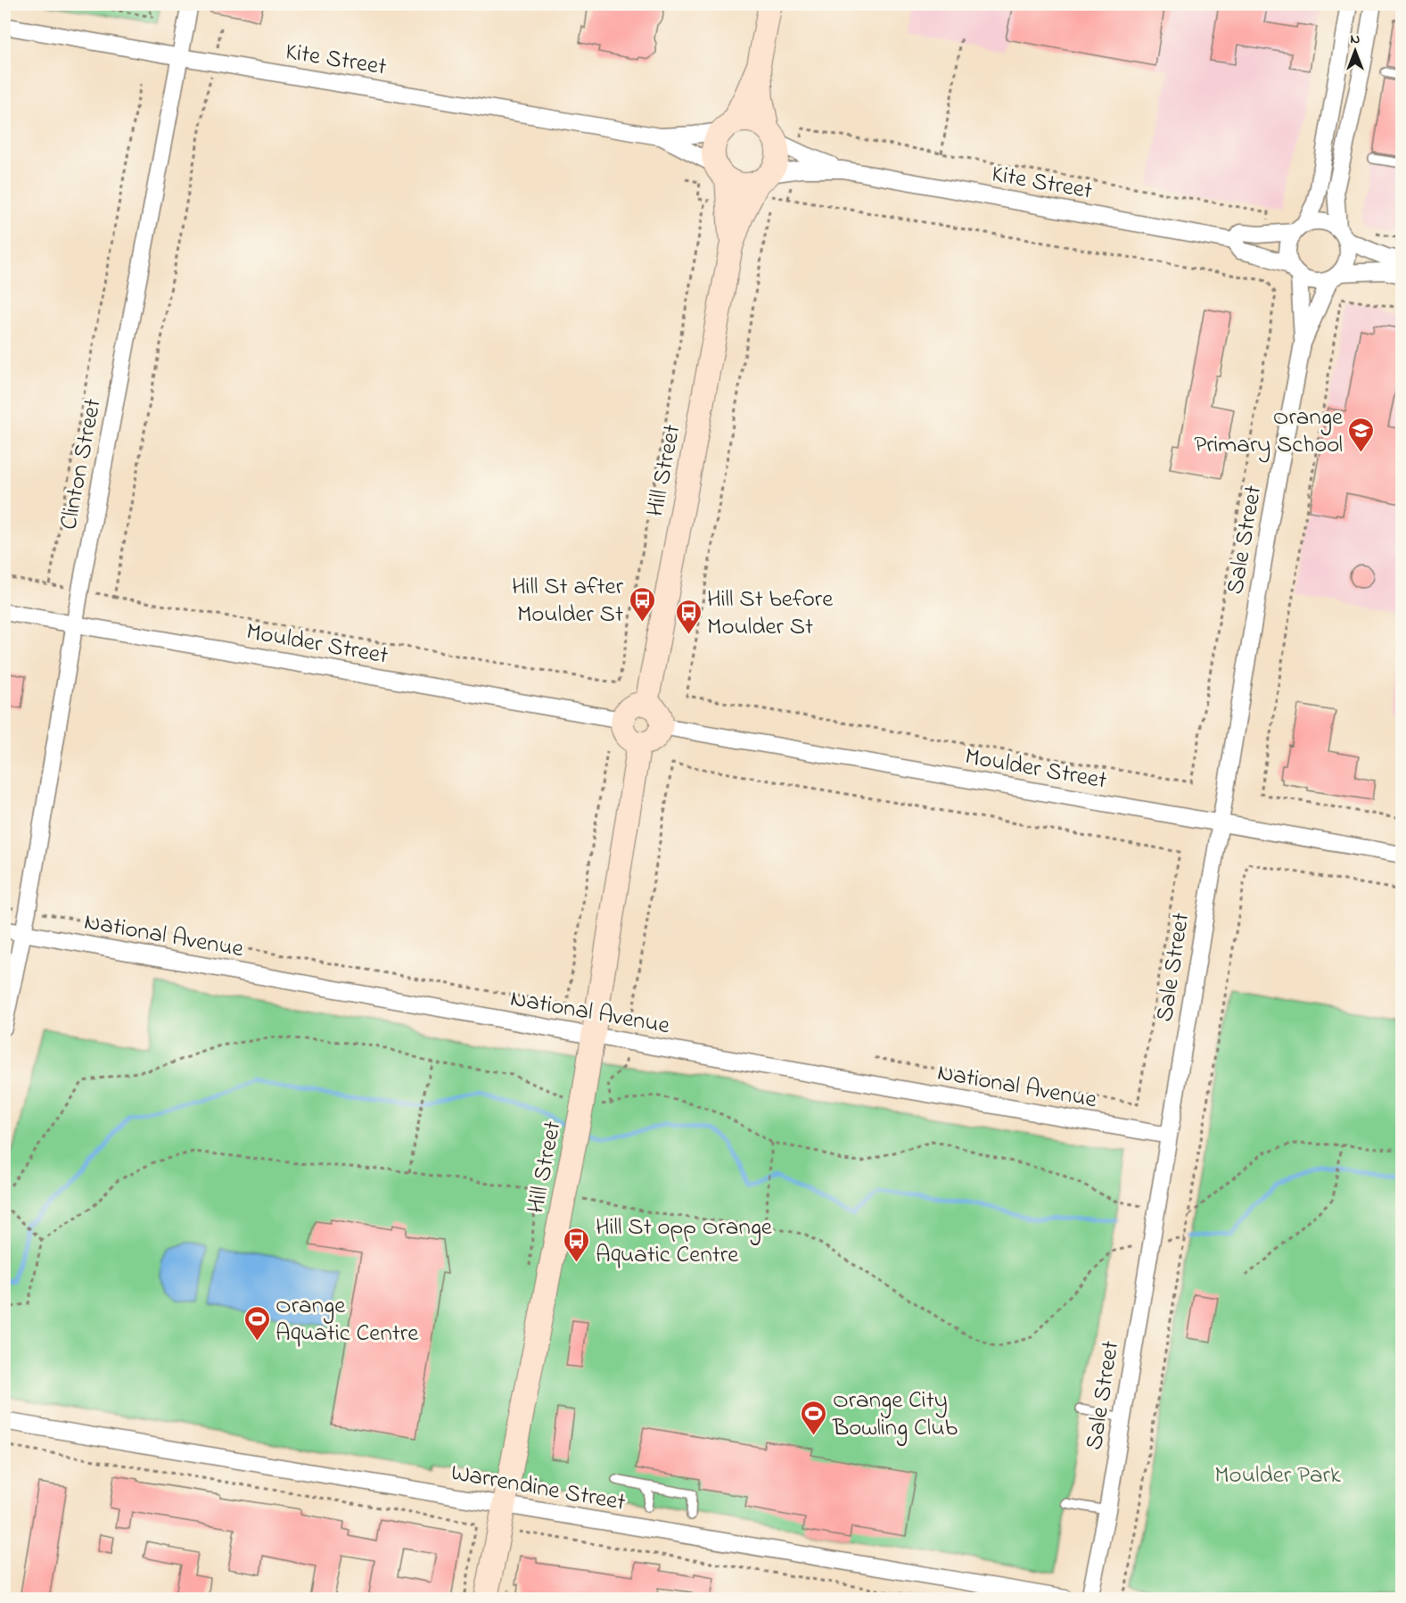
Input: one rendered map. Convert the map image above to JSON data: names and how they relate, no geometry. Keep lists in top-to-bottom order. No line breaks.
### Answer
{"streets":{"street":["Kite Street","Clinton Street","Hill Street","Sale Street","Moulder Street","National Avenue","Warrendine Street"]},"crossings":[["Kite Street","Clinton Street"],["Kite Street","Hill Street"],["Kite Street","Sale Street"],["Clinton Street","Moulder Street"],["Clinton Street","National Avenue"],["Hill Street","Moulder Street"],["Hill Street","National Avenue"],["Hill Street","Warrendine Street"],["Sale Street","Moulder Street"],["Sale Street","National Avenue"]],"parks":["Moulder Park"],"places":{"school or university":["Orange Primary School"],"bus stop":["Hill St after Moulder St","Hill St before Moulder St","Hill St opp Orange Aquatic Centre"],"sports":["Orange Aquatic Centre","Orange City Bowling Club"]},"north":"top"}
